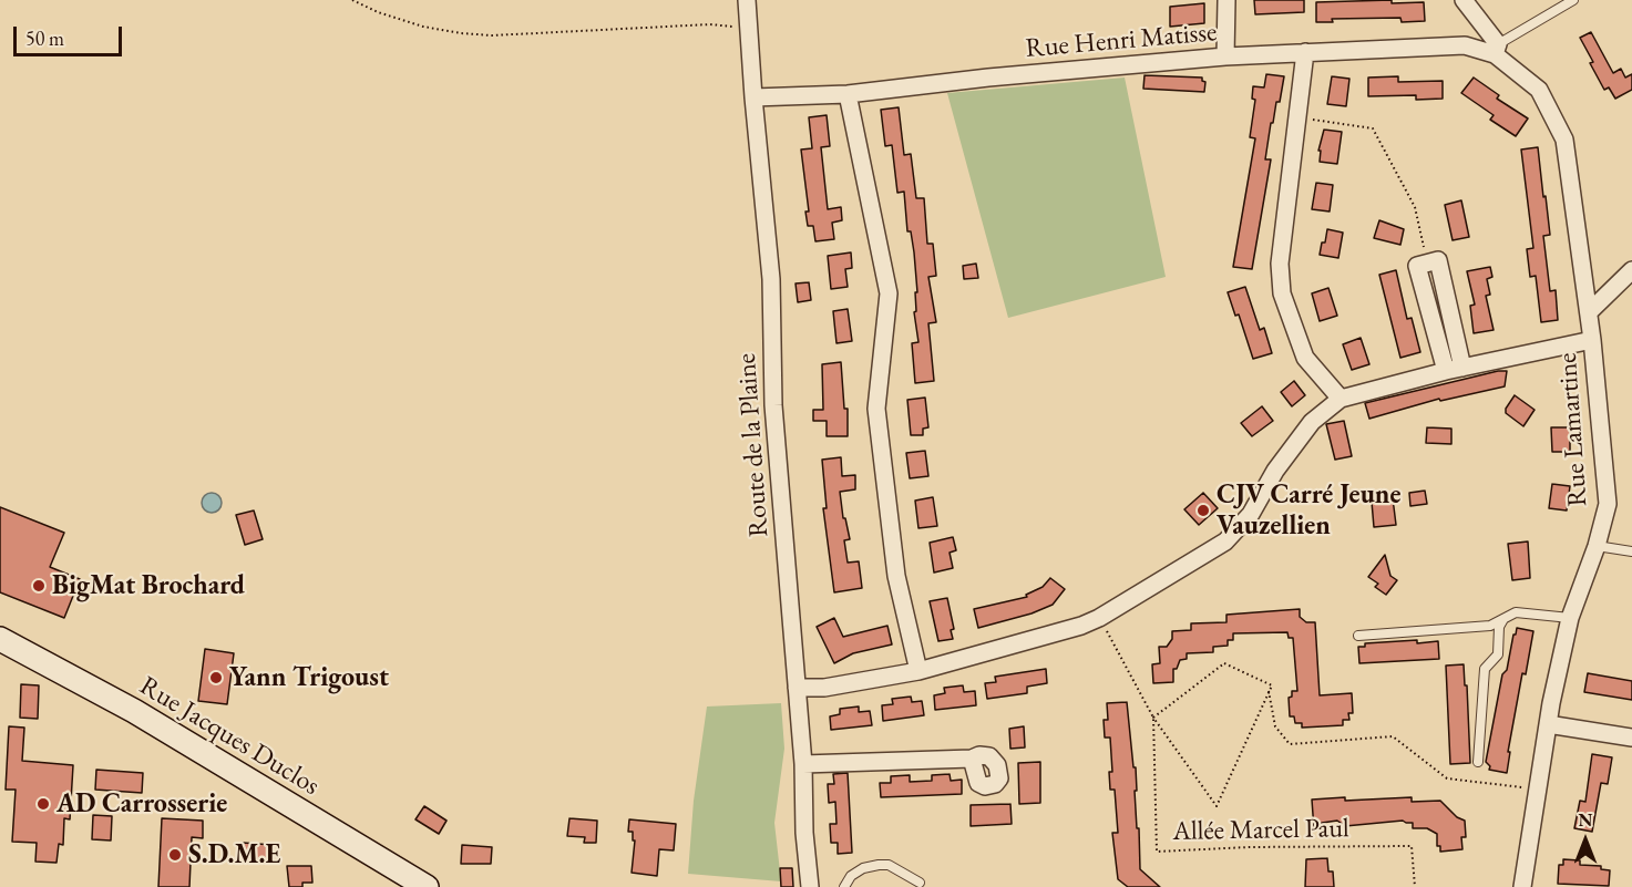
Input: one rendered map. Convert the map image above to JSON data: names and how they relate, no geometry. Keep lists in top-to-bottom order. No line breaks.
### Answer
{"streets":{"street":["Rue Henri Matisse","Rue Lamartine","Route de la Plaine","Rue Jacques Duclos"],"path":["Allée Marcel Paul"]},"crossings":[["Rue Henri Matisse","Rue Lamartine"],["Rue Henri Matisse","Route de la Plaine"]],"places":["CJV Carré Jeune Vauzellien","BigMat Brochard","Yann Trigoust","AD Carrosserie","S.D.M.E"],"scale_bar":"50 m","north":"top"}
